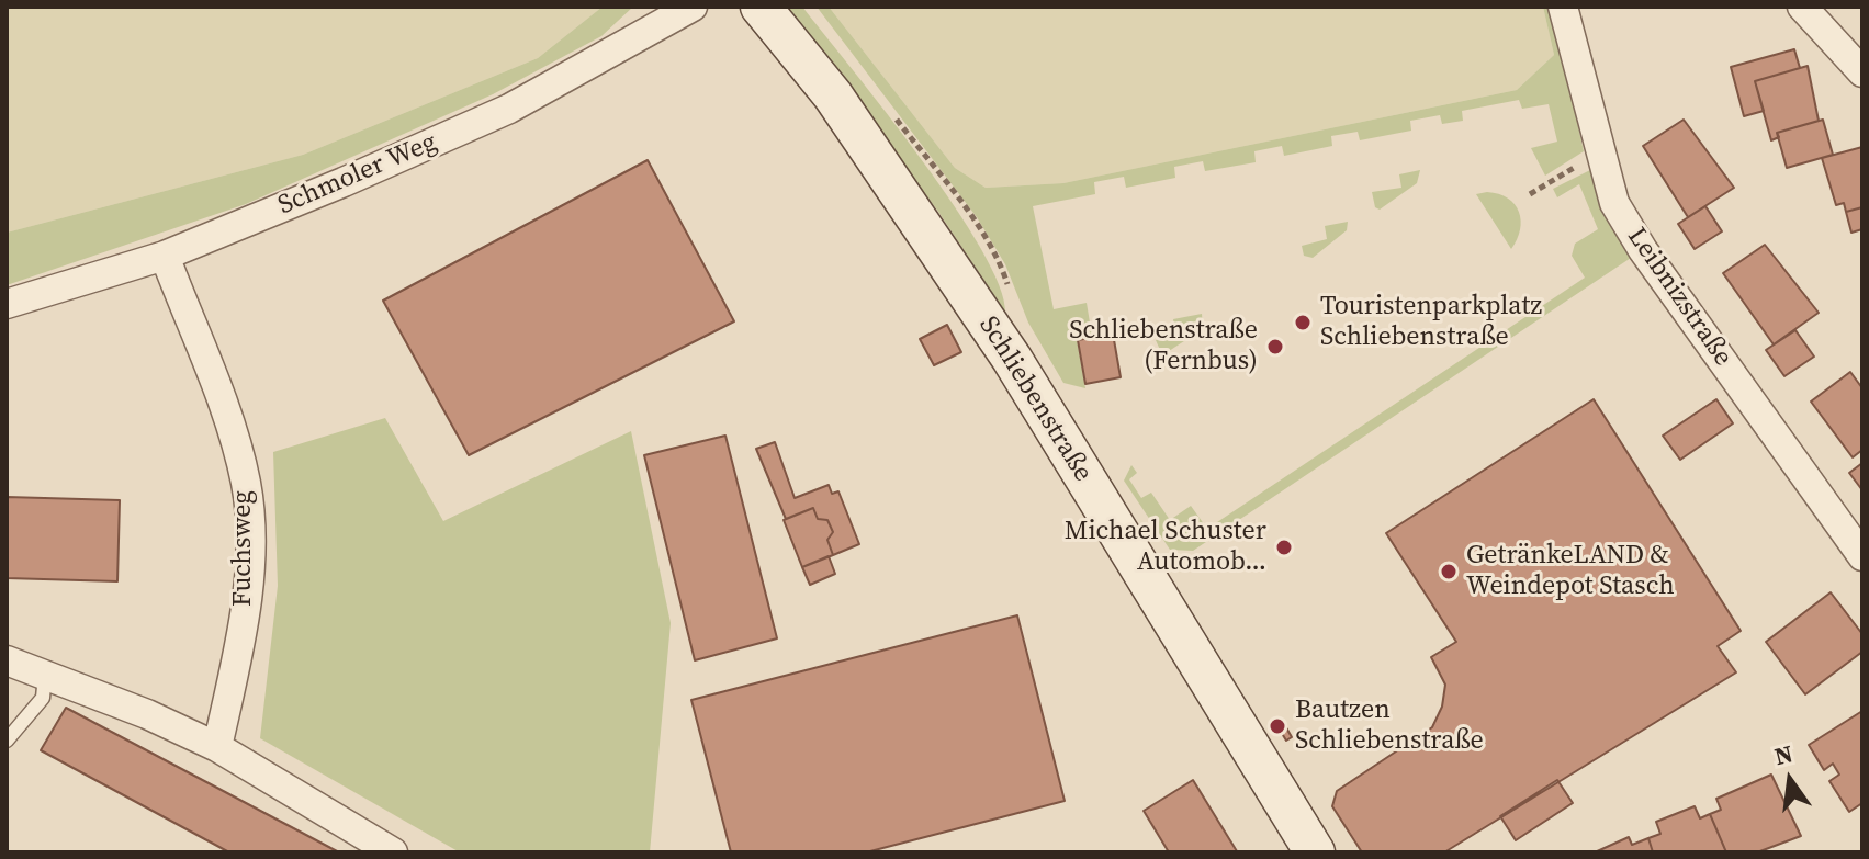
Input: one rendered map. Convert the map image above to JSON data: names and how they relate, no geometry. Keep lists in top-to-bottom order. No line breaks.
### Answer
{"streets":{"main road":["Schliebenstraße"],"street":["Schmoler Weg","Leibnizstraße","Fuchsweg"]},"crossings":[["Schmoler Weg","Fuchsweg"]],"places":["Touristenparkplatz Schliebenstraße","Schliebenstraße (Fernbus)","Michael Schuster Automob...","GetränkeLAND & Weindepot Stasch","Bautzen Schliebenstraße"],"north":"top"}
